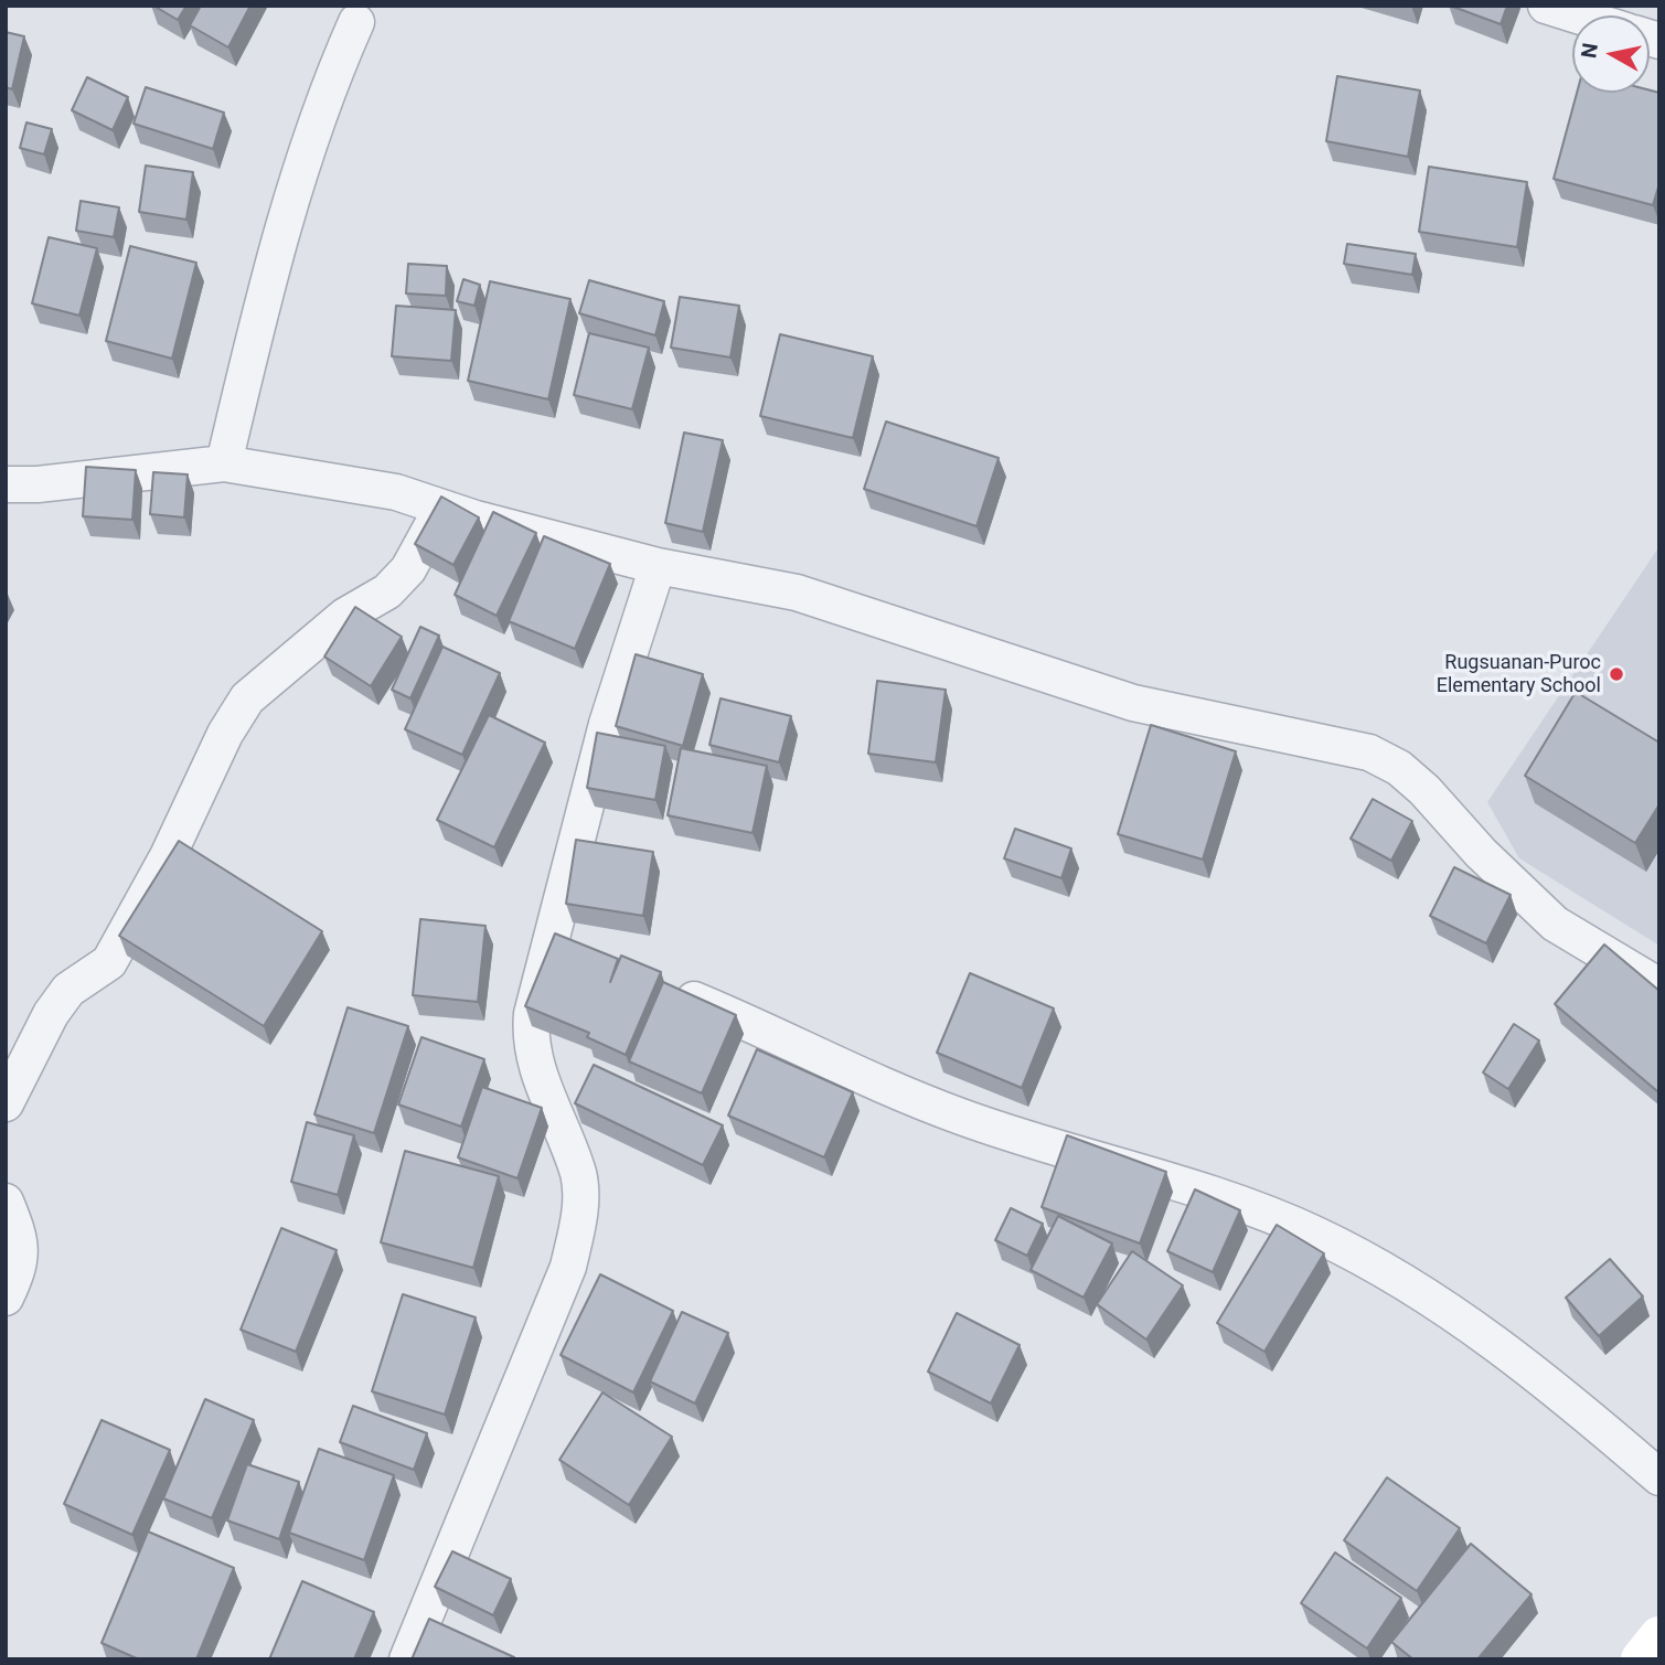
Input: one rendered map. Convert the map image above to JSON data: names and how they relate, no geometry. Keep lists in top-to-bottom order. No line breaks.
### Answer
{"places":["Rugsuanan-Puroc Elementary School"],"north":"left"}
